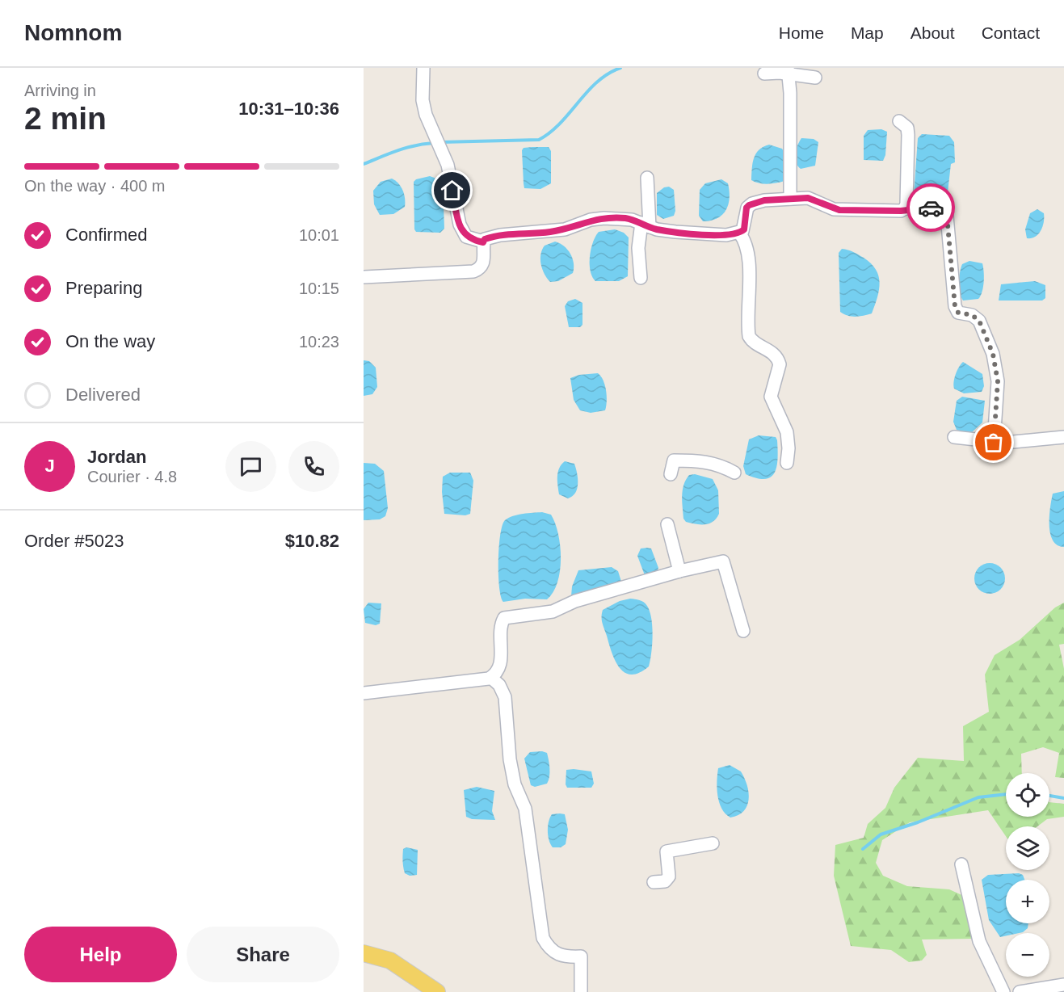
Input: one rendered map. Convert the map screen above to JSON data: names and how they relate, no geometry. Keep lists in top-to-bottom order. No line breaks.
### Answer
{"page":{"header":"Nomnom","nav":["Home","Map","About","Contact"],"heading":["2 min","Arriving in","10:31–10:36"],"panel":["Jordan","Courier · 4.8","Order #5023","$10.82"],"bar":"On the way · 400 m","list":[["Confirmed","10:01"],["Preparing","10:15"],["On the way","10:23"],"Delivered"],"round":"J","map_buttons":["+","−"],"buttons":["Help","Share"]}}
